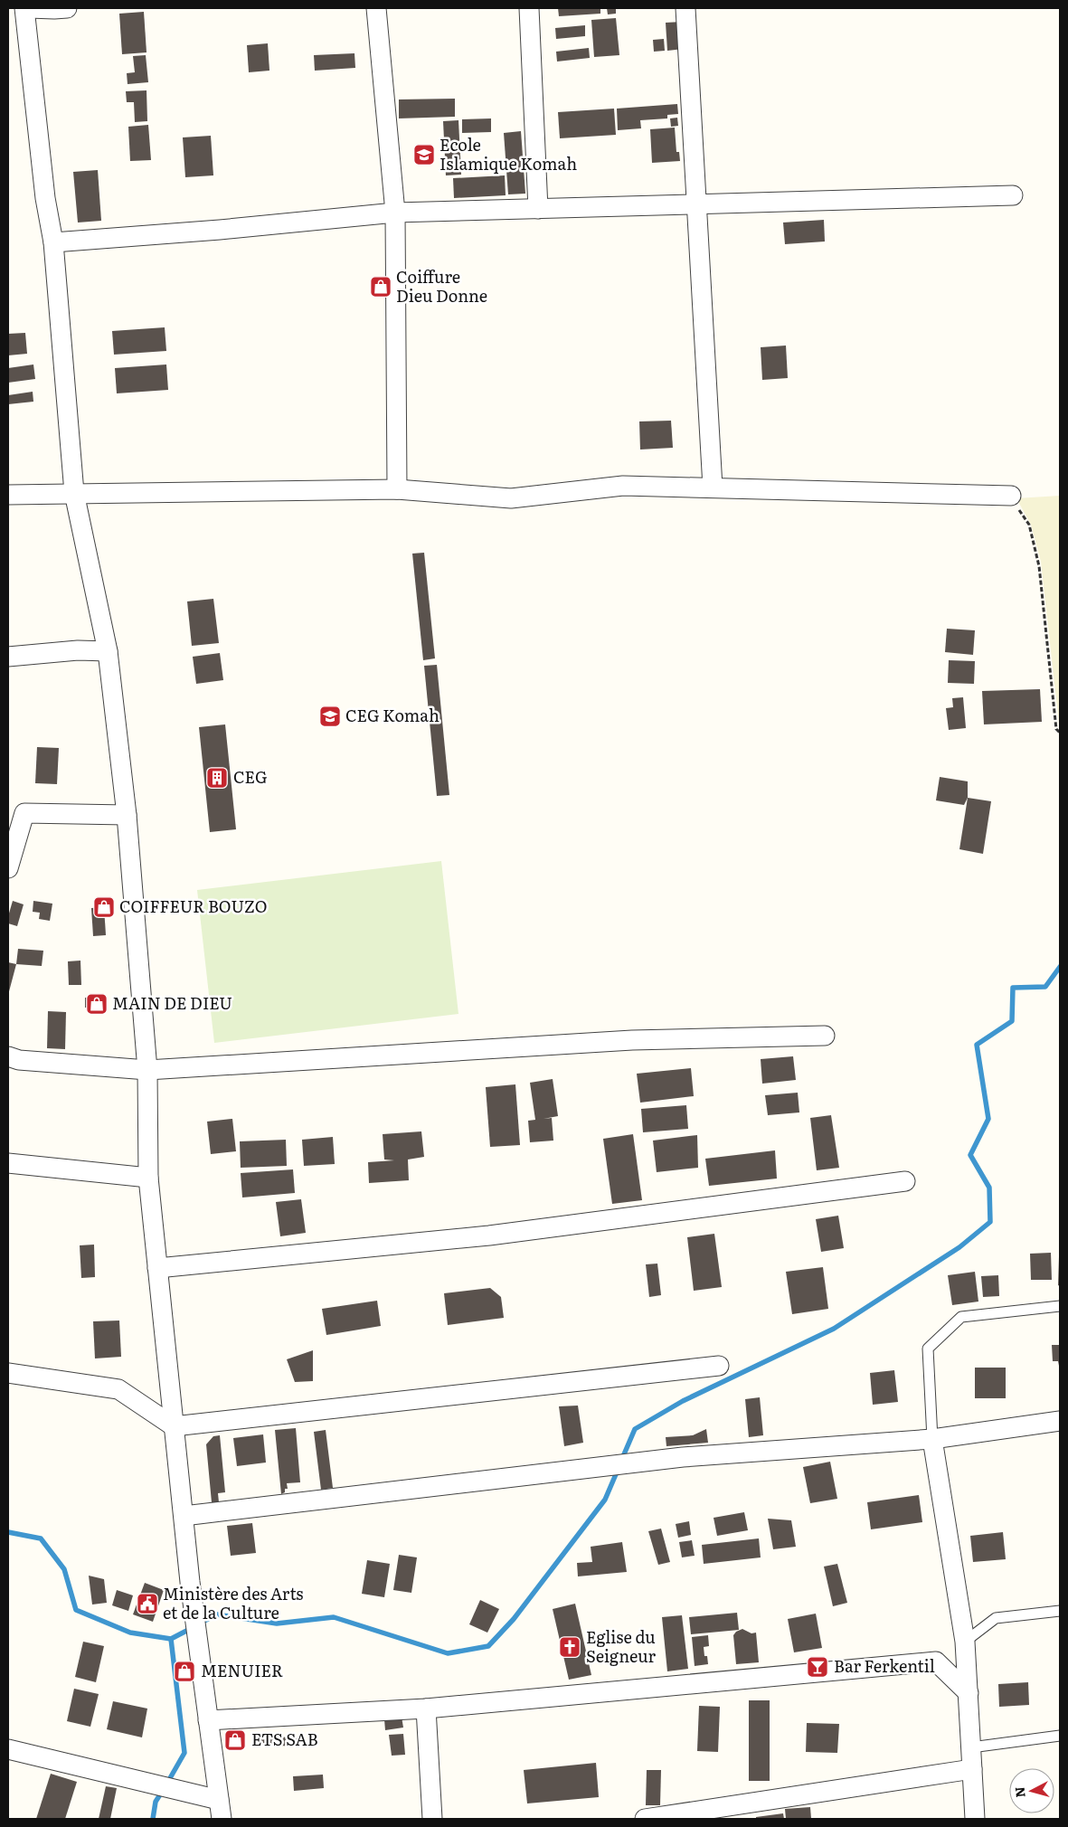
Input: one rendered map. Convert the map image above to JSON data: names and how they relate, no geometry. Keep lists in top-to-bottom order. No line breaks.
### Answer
{"places":{"school or university":["Ecole Islamique Komah","CEG Komah"],"shop":["Coiffure Dieu Donne","COIFFEUR BOUZO","MAIN DE DIEU","MENUIER","ETS SAB"],"building":["CEG"],"public building":["Ministère des Arts et de la Culture"],"church":["Eglise du Seigneur"],"bar":["Bar Ferkentil"]},"north":"left"}
